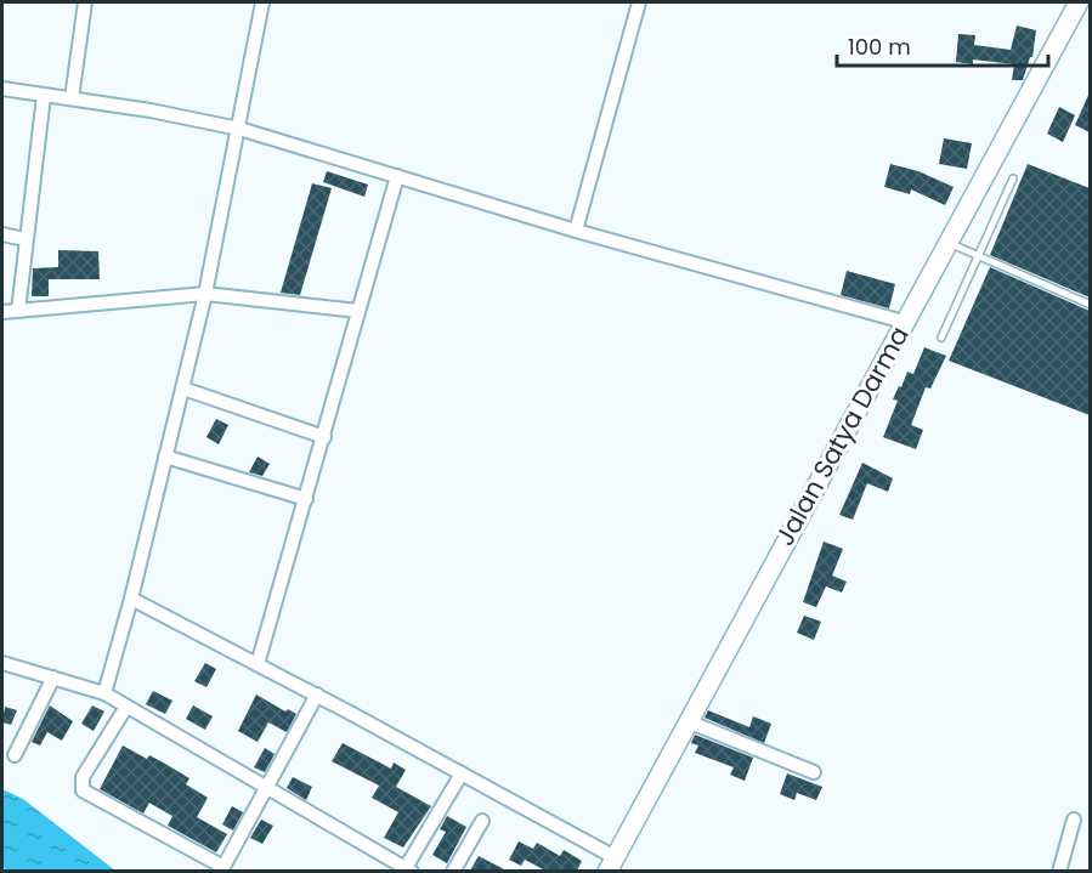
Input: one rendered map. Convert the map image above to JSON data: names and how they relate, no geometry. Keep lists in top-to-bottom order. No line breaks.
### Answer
{"streets":{"main road":["Jalan Satya Darma"]},"scale_bar":"100 m"}
